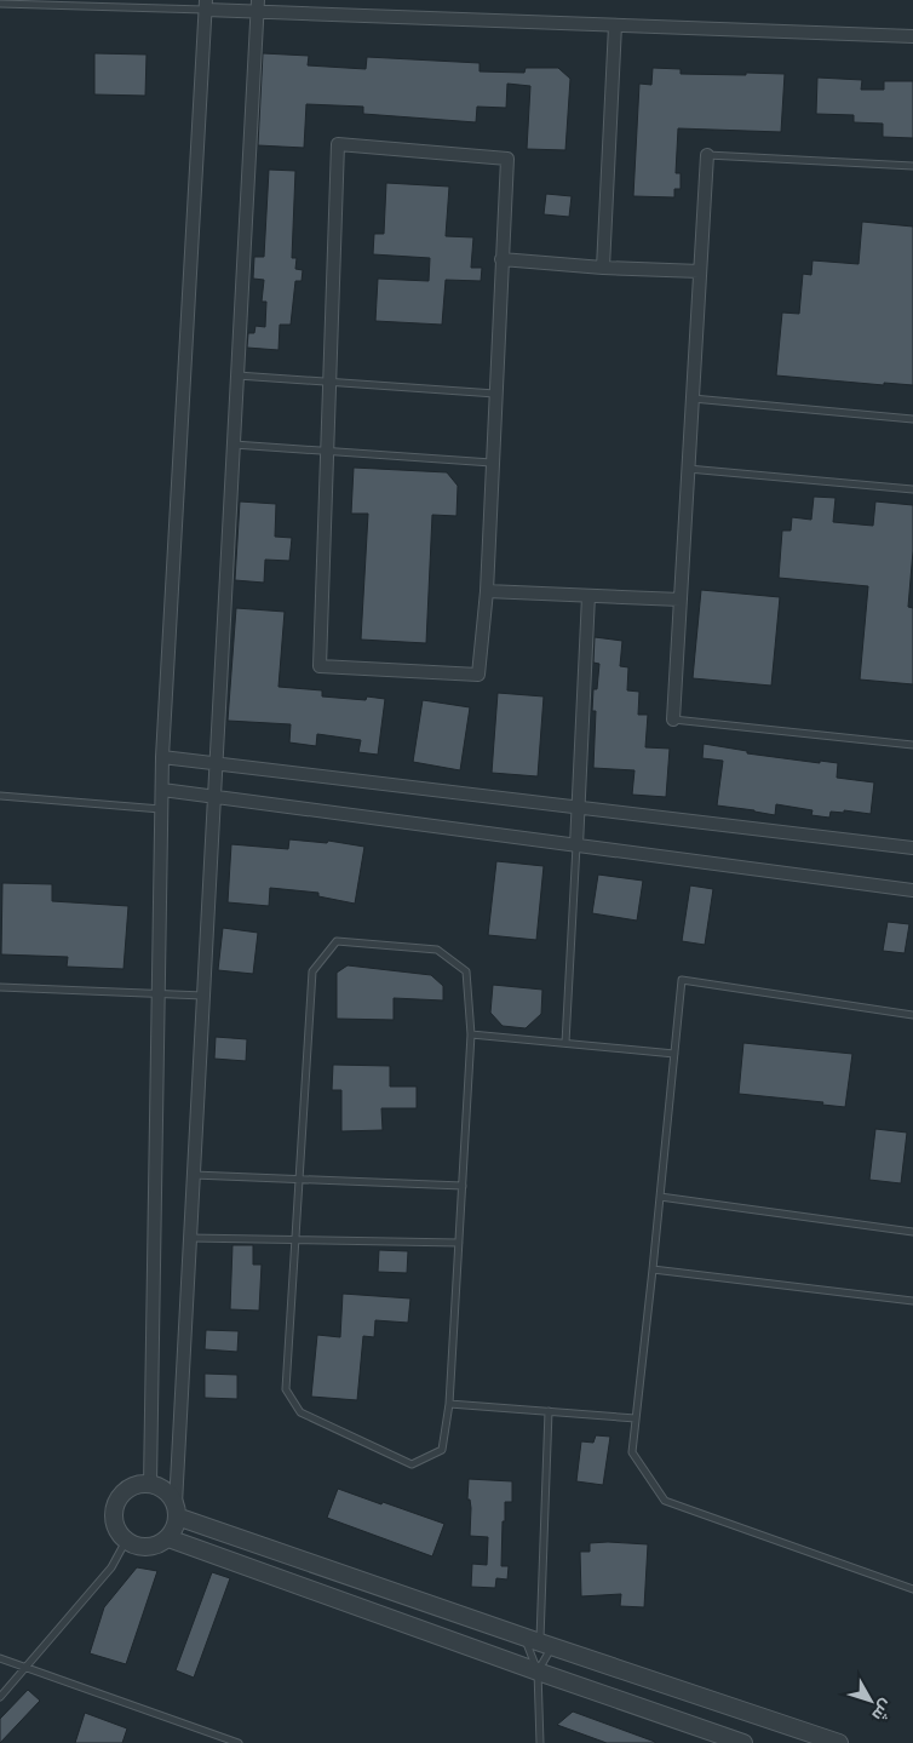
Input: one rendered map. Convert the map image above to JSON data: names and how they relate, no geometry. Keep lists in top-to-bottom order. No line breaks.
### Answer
{"north":"bottom right"}
